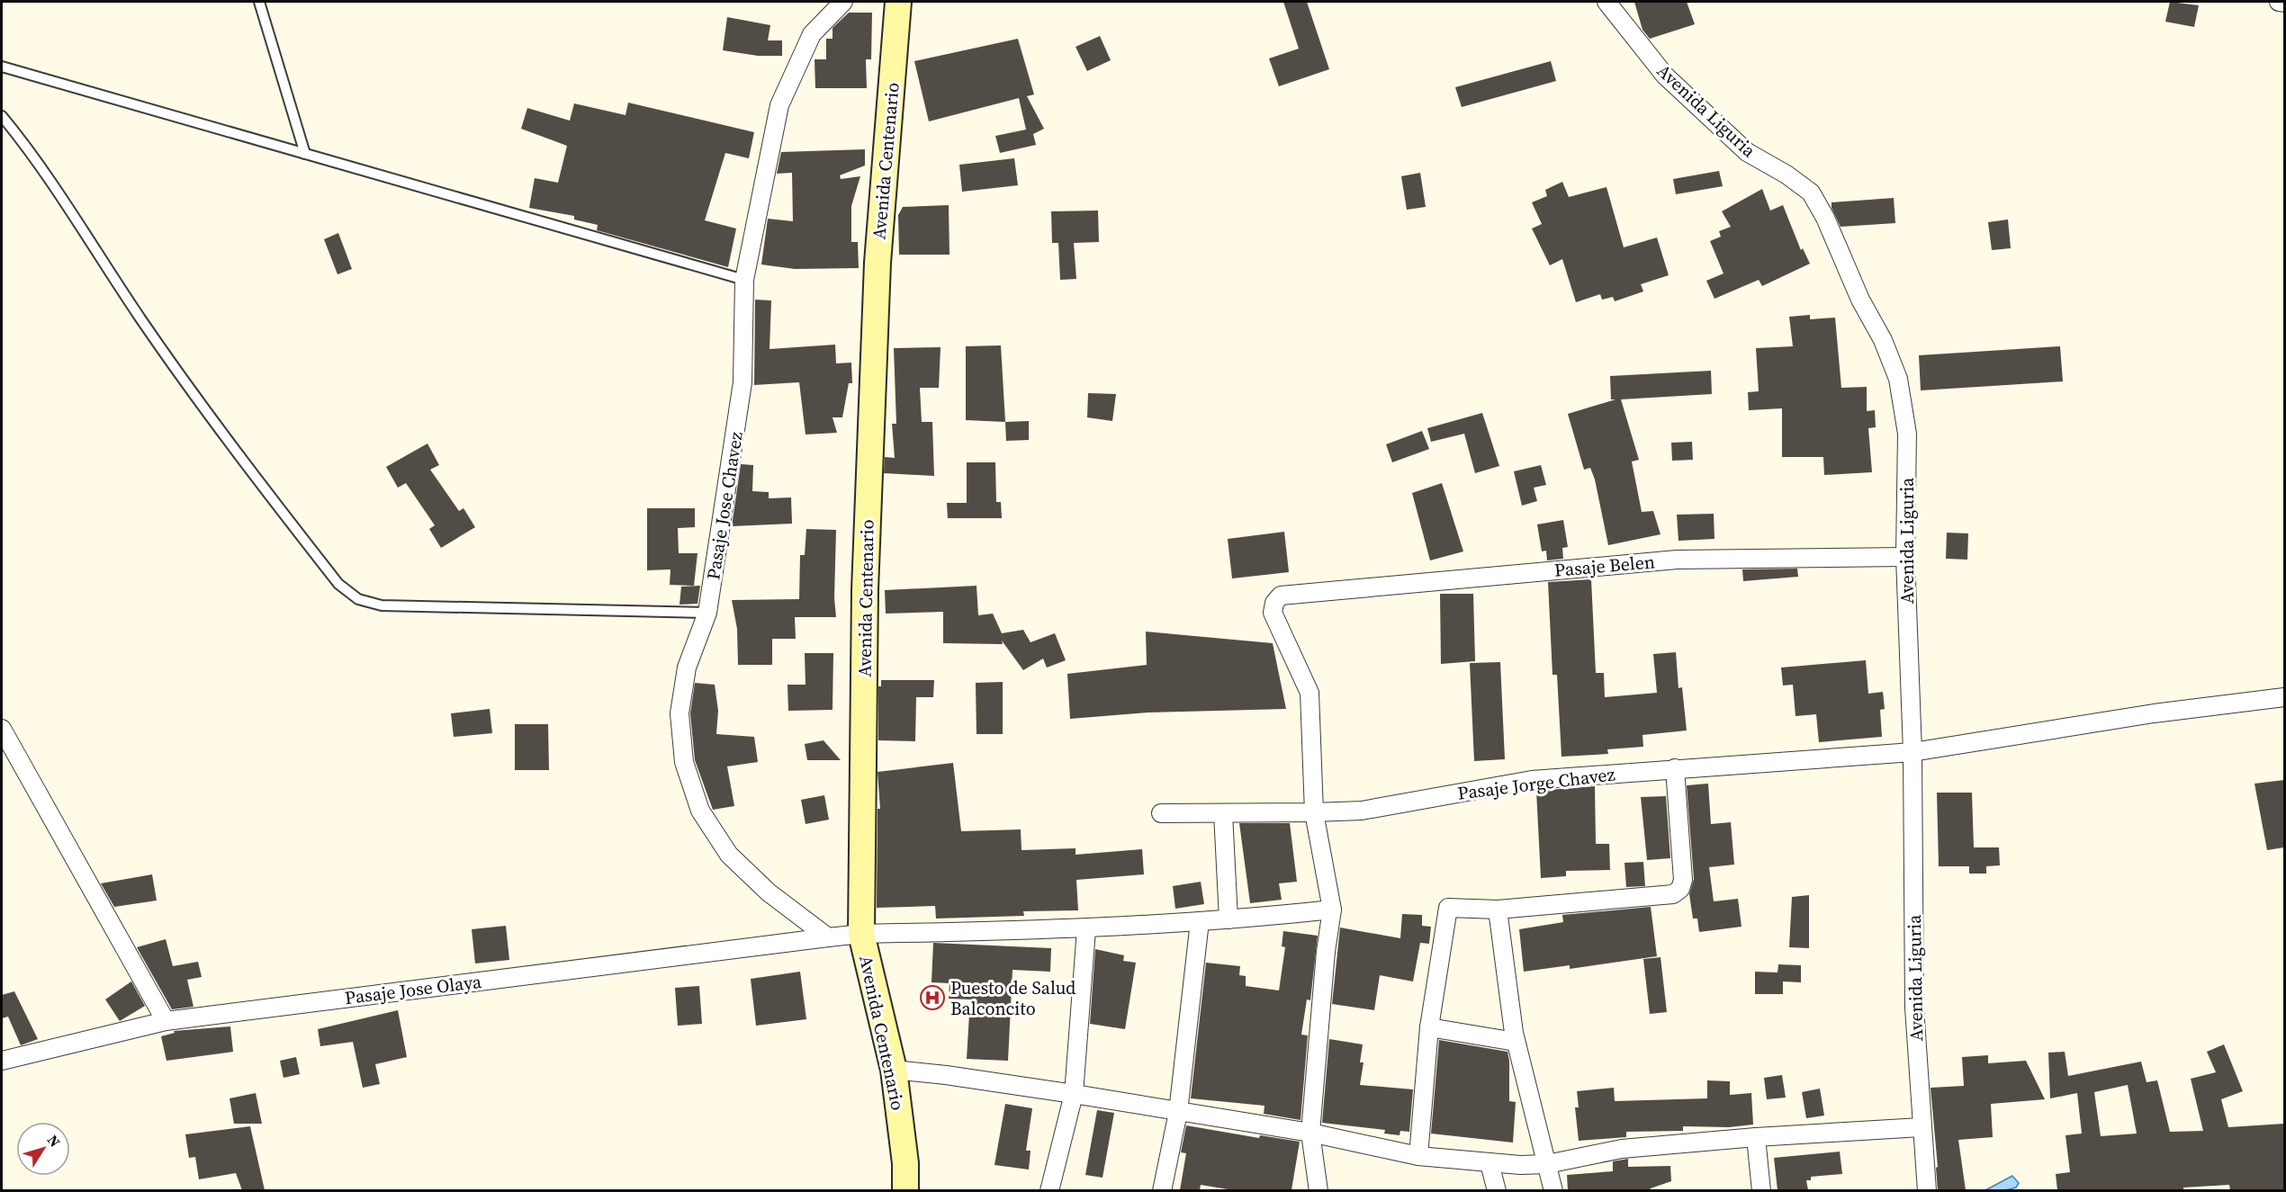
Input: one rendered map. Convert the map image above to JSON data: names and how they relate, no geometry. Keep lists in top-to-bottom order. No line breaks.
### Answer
{"streets":{"main road":["Avenida Centenario"],"street":["Avenida Liguria","Pasaje Jose Chavez","Pasaje Belen","Pasaje Jorge Chavez","Pasaje Jose Olaya"]},"crossings":[["Avenida Liguria","Pasaje Belen"],["Avenida Liguria","Pasaje Jorge Chavez"],["Pasaje Jose Chavez","Pasaje Jose Olaya"],["Pasaje Belen","Pasaje Jorge Chavez"]],"places":{"hospital":["Puesto de Salud Balconcito"]},"north":"top right"}
